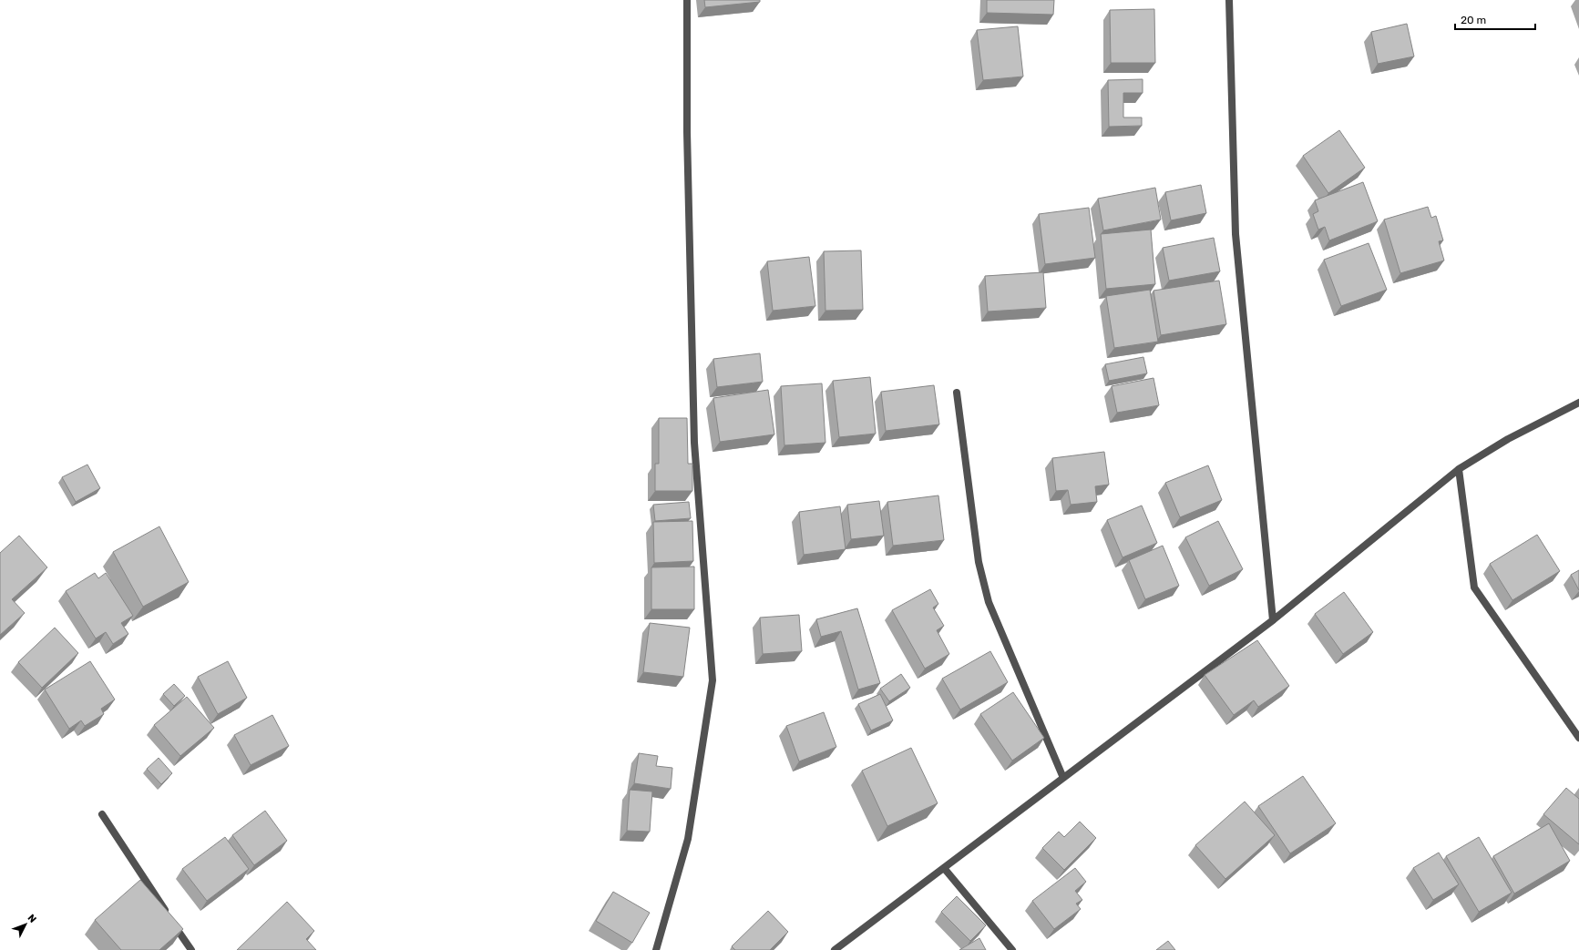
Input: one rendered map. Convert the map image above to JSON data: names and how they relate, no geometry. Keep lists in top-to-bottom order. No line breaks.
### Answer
{"scale_bar":"20 m","north":"top right"}
